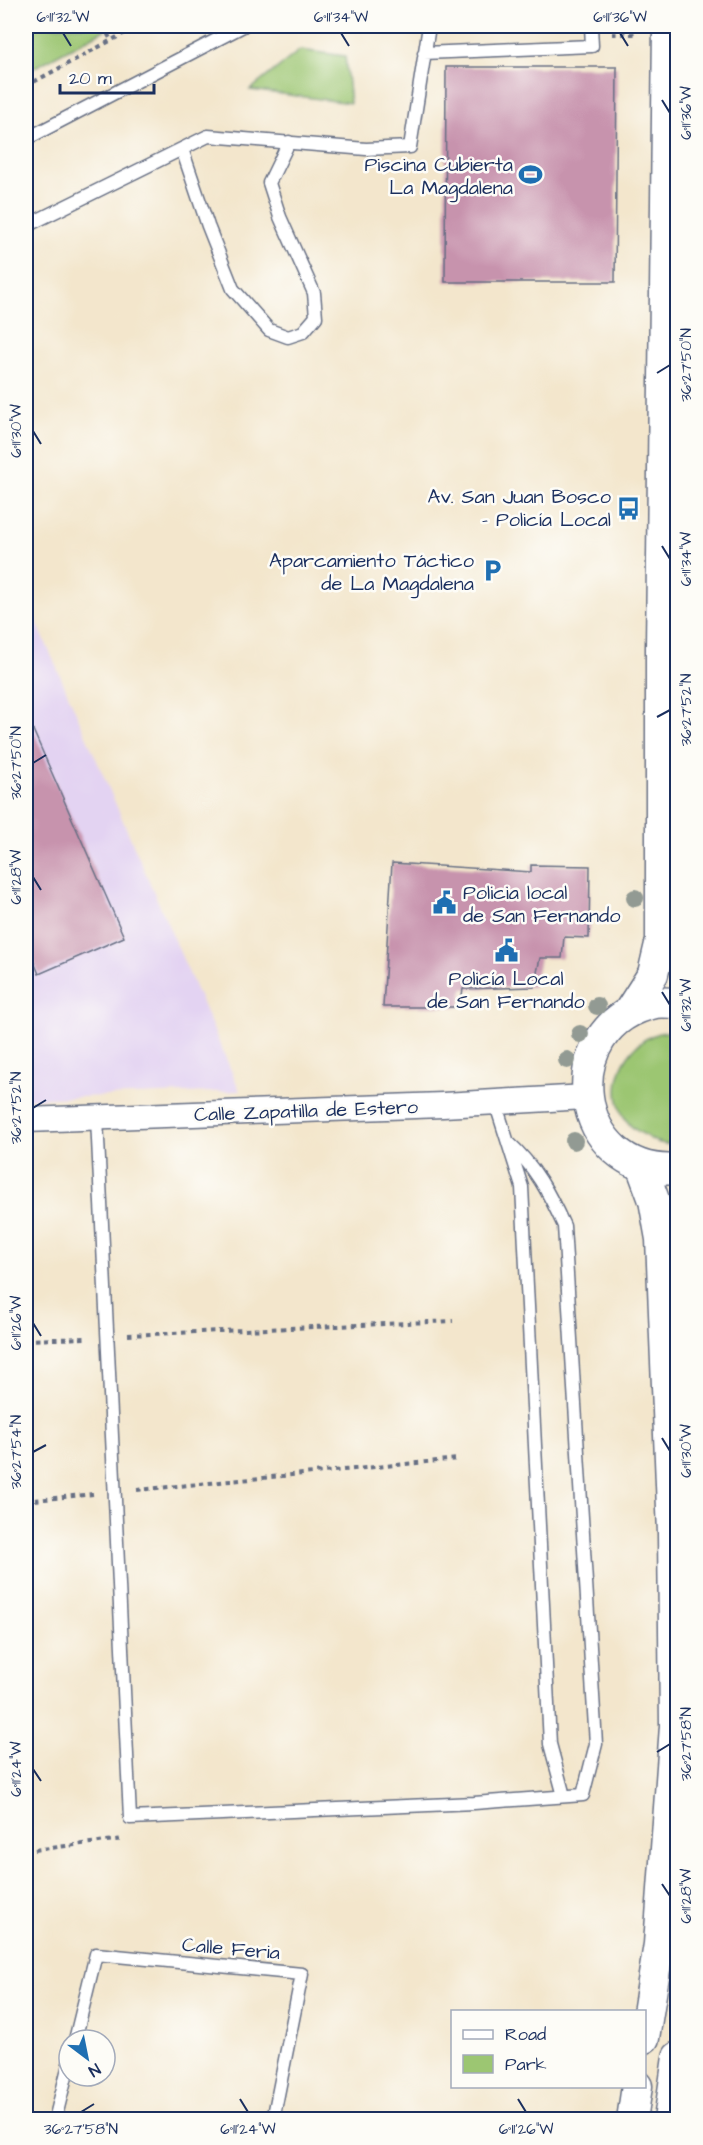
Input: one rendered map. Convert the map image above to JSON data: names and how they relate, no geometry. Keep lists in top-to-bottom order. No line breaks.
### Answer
{"streets":{"street":["Calle Zapatilla de Estero"],"lane":["Calle Feria"]},"places":{"sports":["Piscina Cubierta La Magdalena"],"bus stop":["Av. San Juan Bosco - Policía Local"],"parking":["Aparcamiento Táctico de La Magdalena"],"public building":["Policia local de San Fernando","Policía Local de San Fernando"]},"legend":["Road","Park"],"scale_bar":"20 m","north":"bottom right","coordinates":["6°11'32\"W","6°11'34\"W","6°11'36\"W","36°27'50\"N","6°11'30\"W","36°27'52\"N","6°11'28\"W","6°11'26\"W","36°27'54\"N","36°27'58\"N","6°11'24\"W"]}
